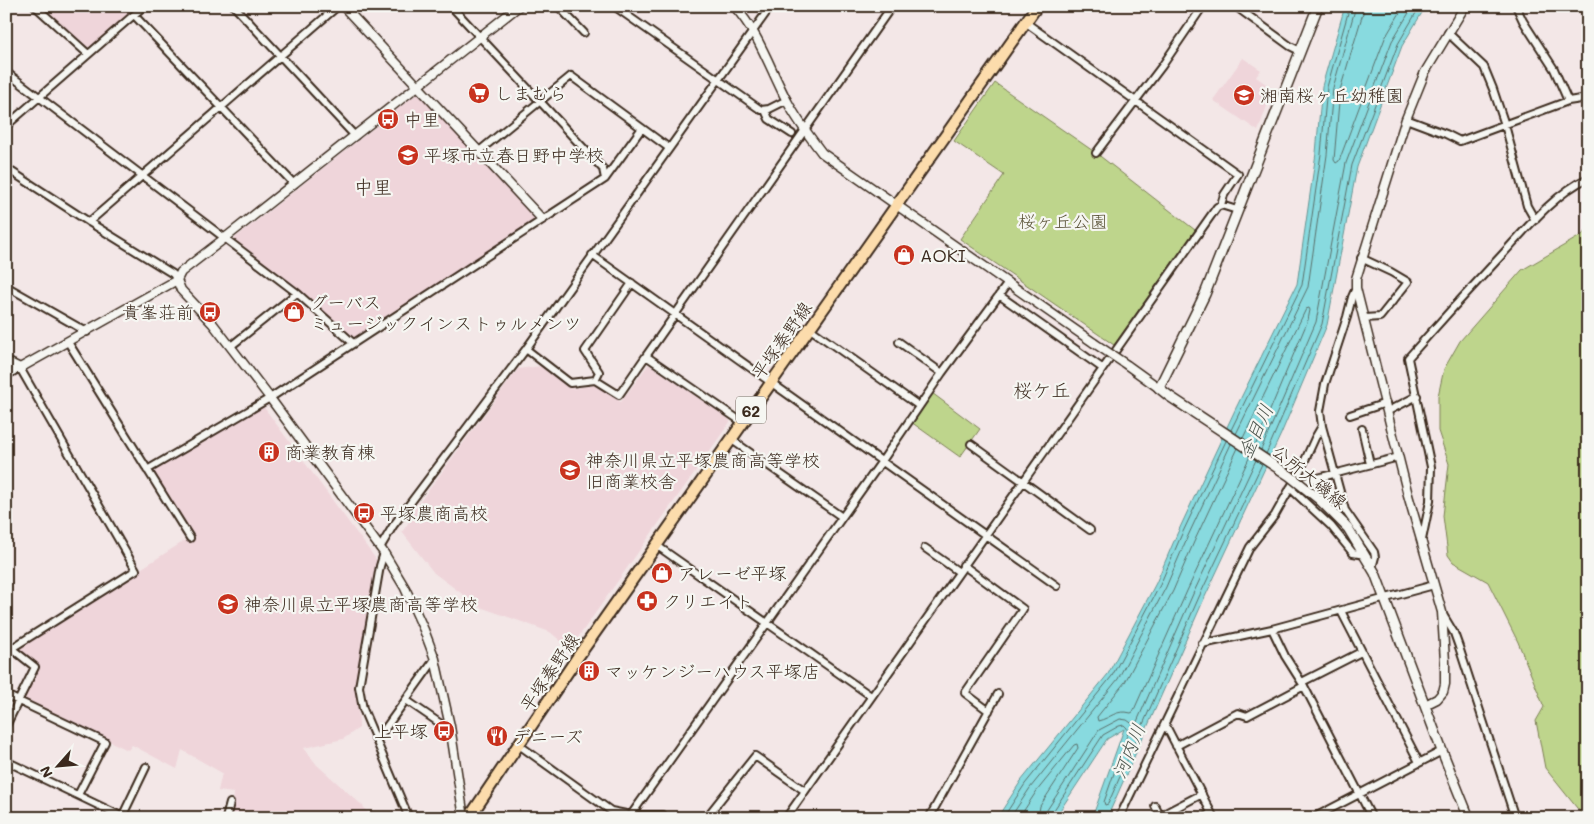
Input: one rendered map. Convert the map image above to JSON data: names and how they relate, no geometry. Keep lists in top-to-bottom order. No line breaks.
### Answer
{"streets":{"main road":["平塚秦野線","62","公所大磯線"]},"districts":["中里","桜ケ丘"],"water":["金目川","河内川"],"parks":["桜ヶ丘公園"],"places":{"supermarket":["しまむら"],"school or university":["湘南桜ヶ丘幼稚園","平塚市立春日野中学校","神奈川県立平塚農商高等学校 旧商業校舎","神奈川県立平塚農商高等学校"],"bus stop":["中里","貴峯荘前","平塚農商高校","上平塚"],"shop":["AOKI","グーバス ミュージックインストゥルメンツ","アレーゼ平塚"],"building":["商業教育棟","マッケンジーハウス平塚店"],"pharmacy":["クリエイト"],"restaurant":["デニーズ"]},"north":"bottom left"}
